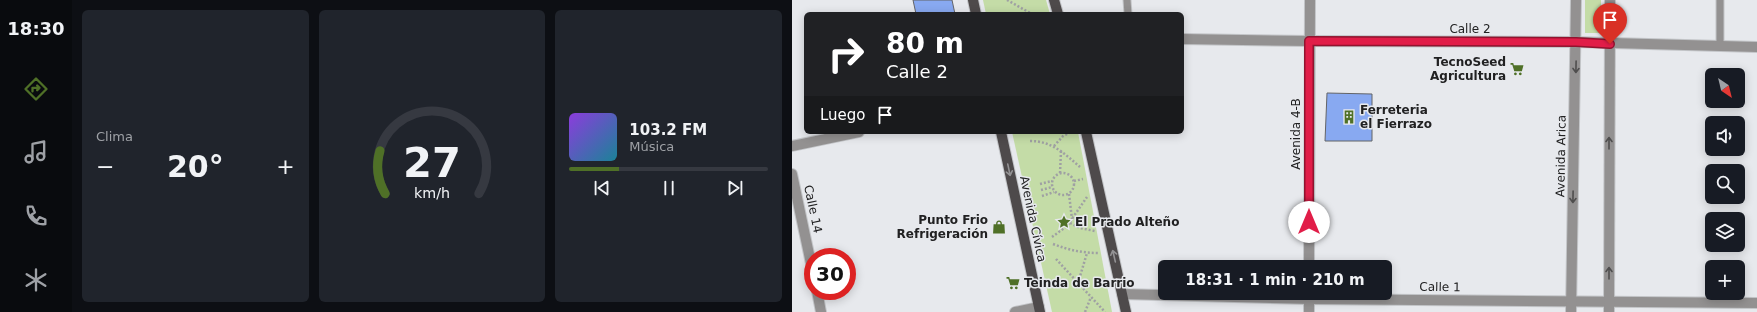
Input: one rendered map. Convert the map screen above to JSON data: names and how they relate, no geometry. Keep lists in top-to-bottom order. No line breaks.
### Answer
{"streets":{"main road":["Avenida Cívica"],"street":["Calle 2","Avenida 4-B","Avenida Arica","Calle 14","Calle 1"]},"crossings":[["Calle 2","Avenida 4-B"],["Calle 2","Avenida Arica"],["Avenida Arica","Calle 1"]],"places":{"supermarket":["TecnoSeed Agricultura","Teinda de Barrio"],"building":["Ferreteria el Fierrazo"],"place":["El Prado Alteño"],"shop":["Punto Frio Refrigeración"]},"north":"bottom right","page":{"tabs":"18:30","tile":"Clima","turn":["80 m","Calle 2"],"map_buttons":"+","then":"Luego","song":["103.2 FM","Música"],"heat":["−","20°","+"],"limit":"30","trip":"18:31 · 1 min · 210 m","gauge":["27","km/h"]}}
